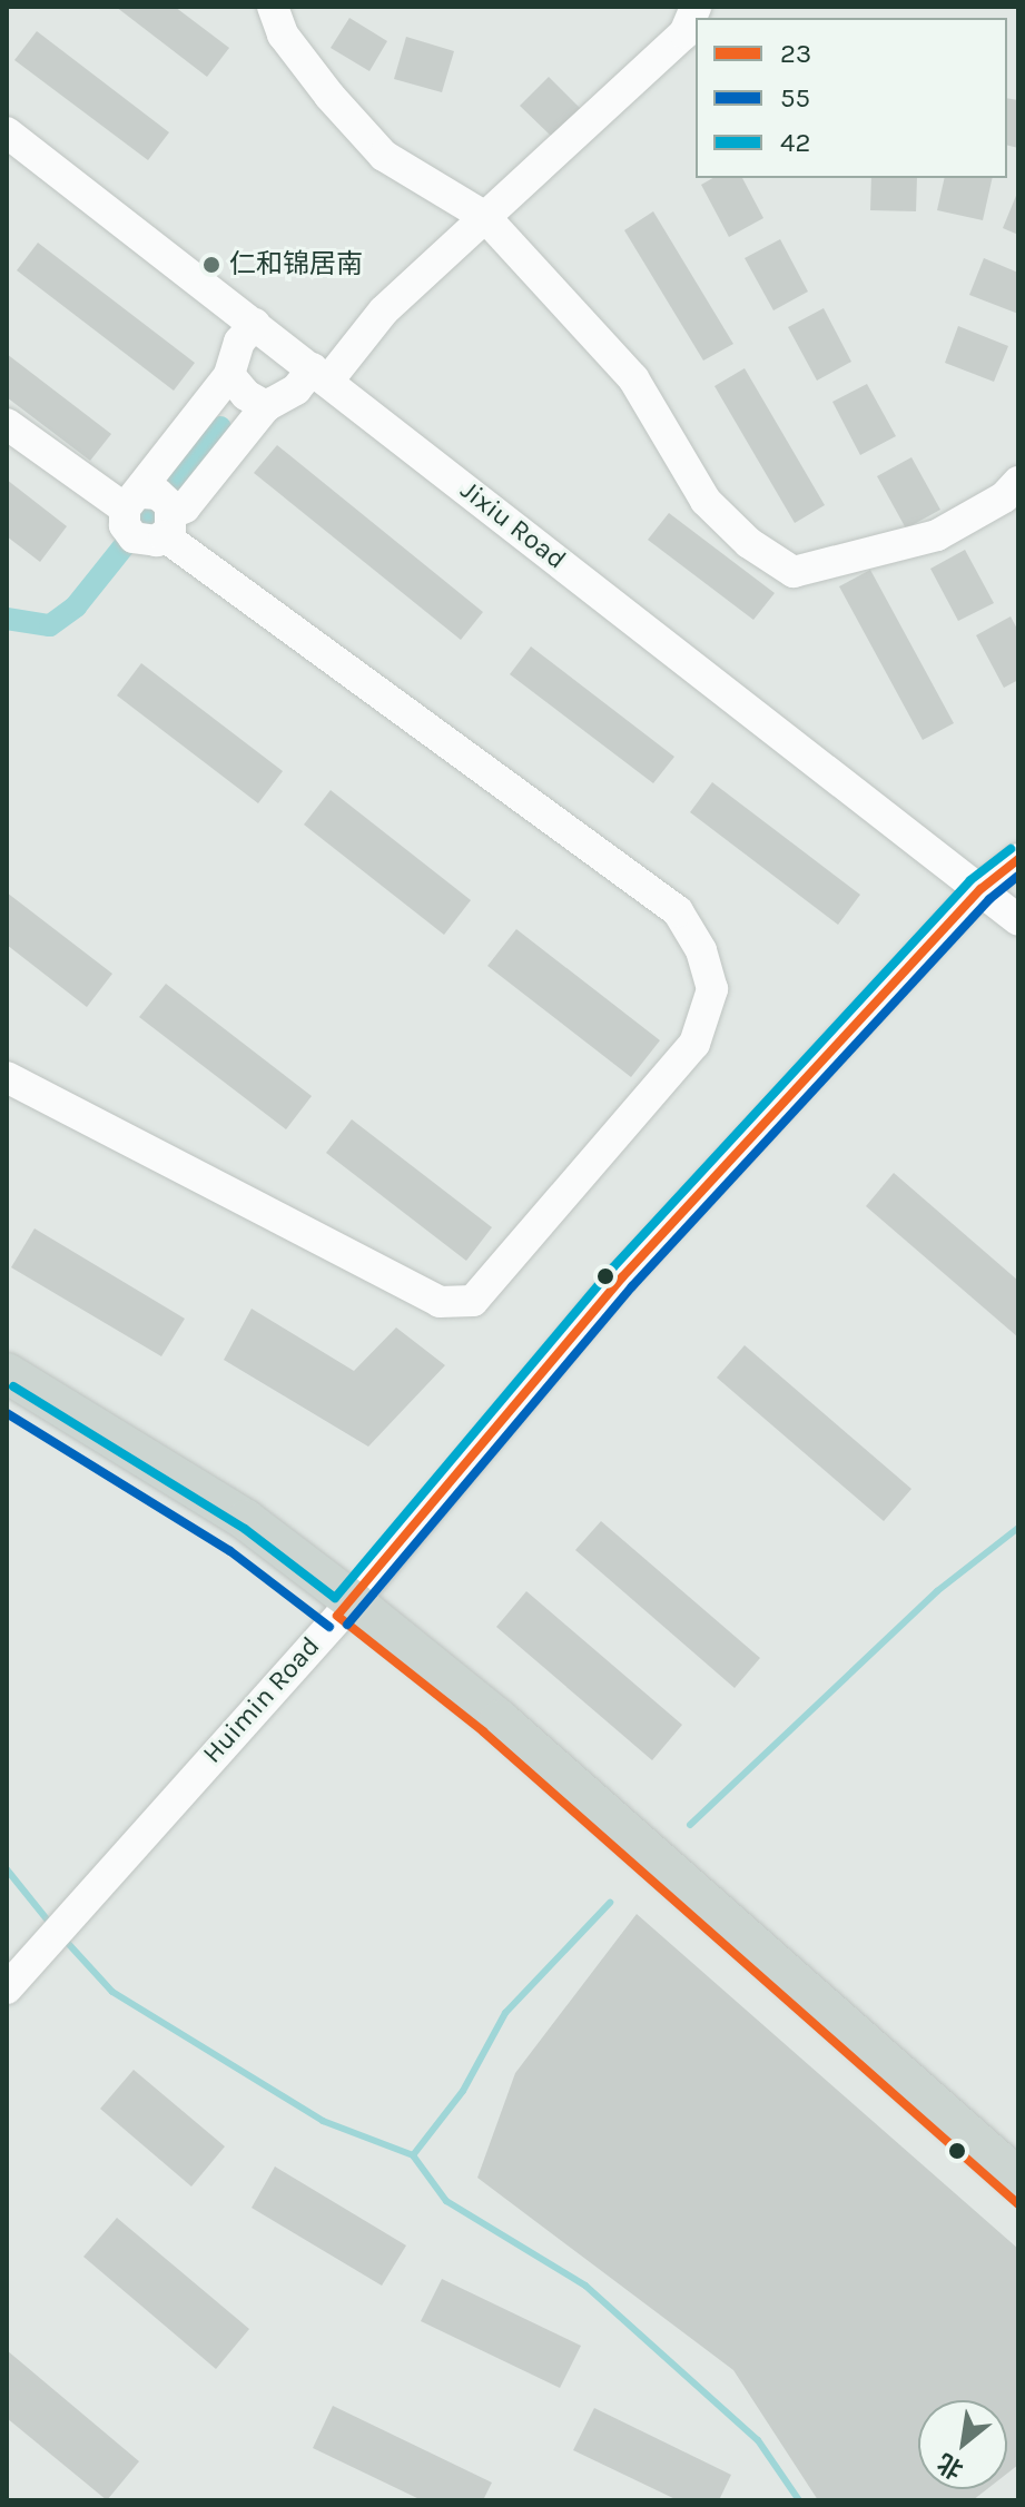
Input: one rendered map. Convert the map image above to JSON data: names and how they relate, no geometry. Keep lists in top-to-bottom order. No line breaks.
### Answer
{"streets":{"street":["Jixiu Road","Huimin Road"]},"crossings":[["Jixiu Road","Huimin Road"]],"places":["仁和锦居南"],"lines":["transit line 42","transit line 23","transit line 55"],"legend":["23","55","42"],"north":"bottom left"}
